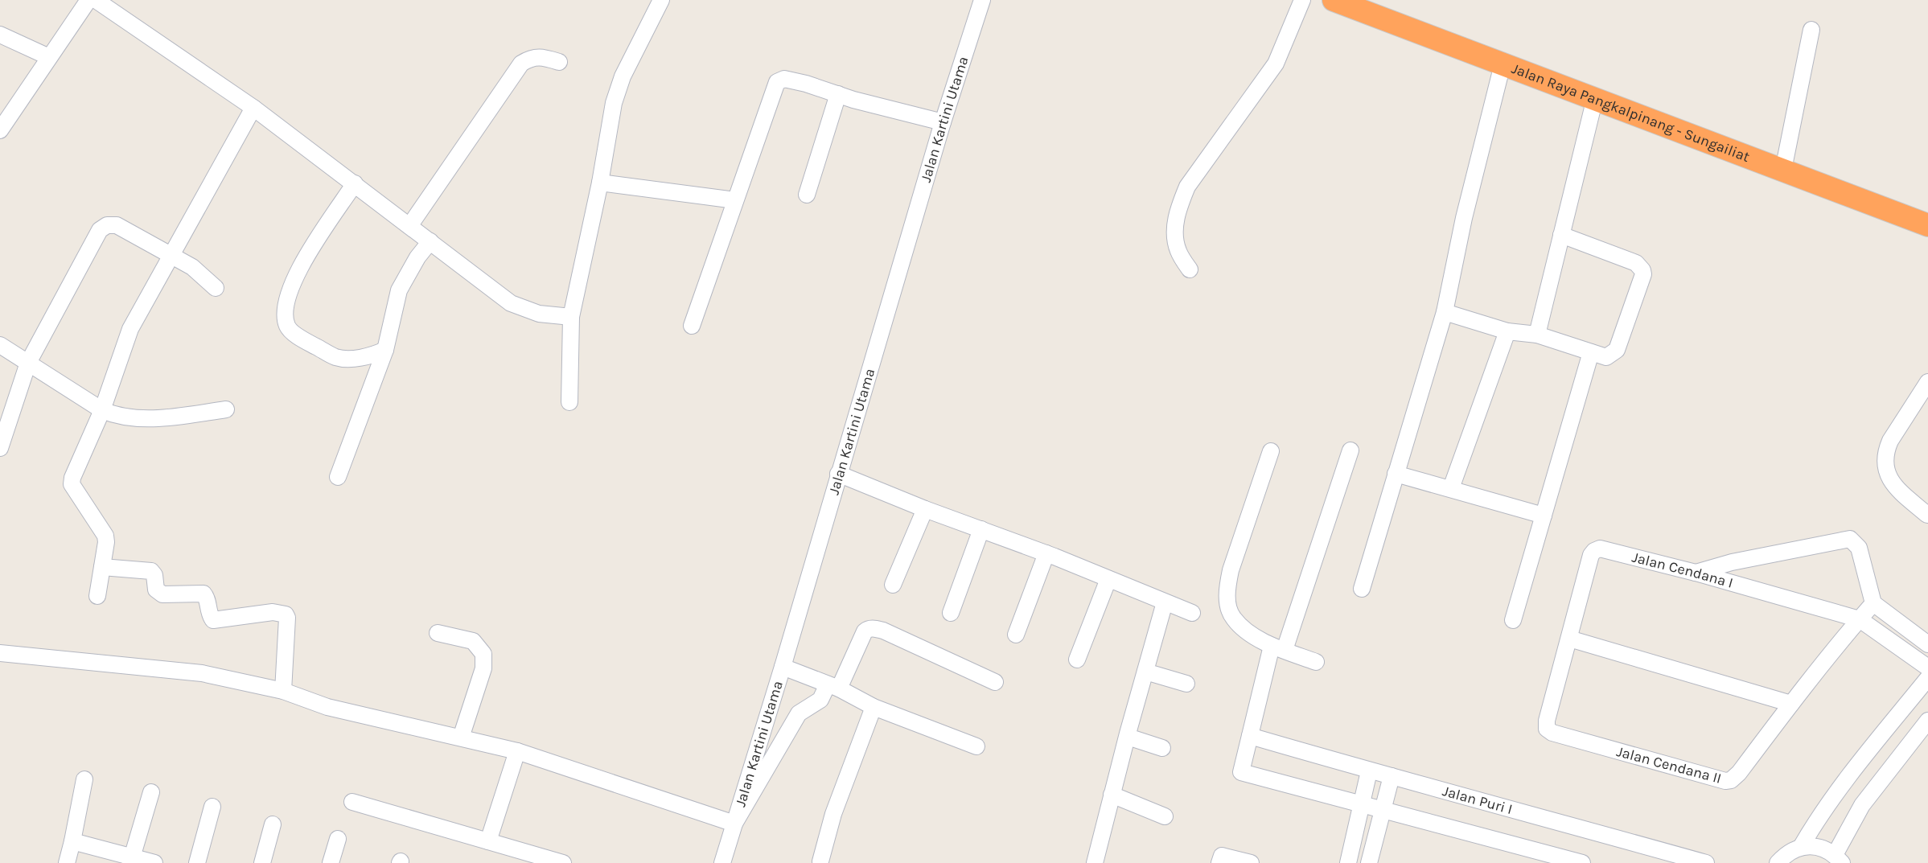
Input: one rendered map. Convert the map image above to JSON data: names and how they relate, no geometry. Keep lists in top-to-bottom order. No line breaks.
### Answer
{"streets":{"highway":["Jalan Raya Pangkalpinang - Sungailiat"],"street":["Jalan Kartini Utama","Jalan Cendana I","Jalan Cendana II","Jalan Puri I"]},"crossings":[["Jalan Cendana I","Jalan Cendana II"]]}
